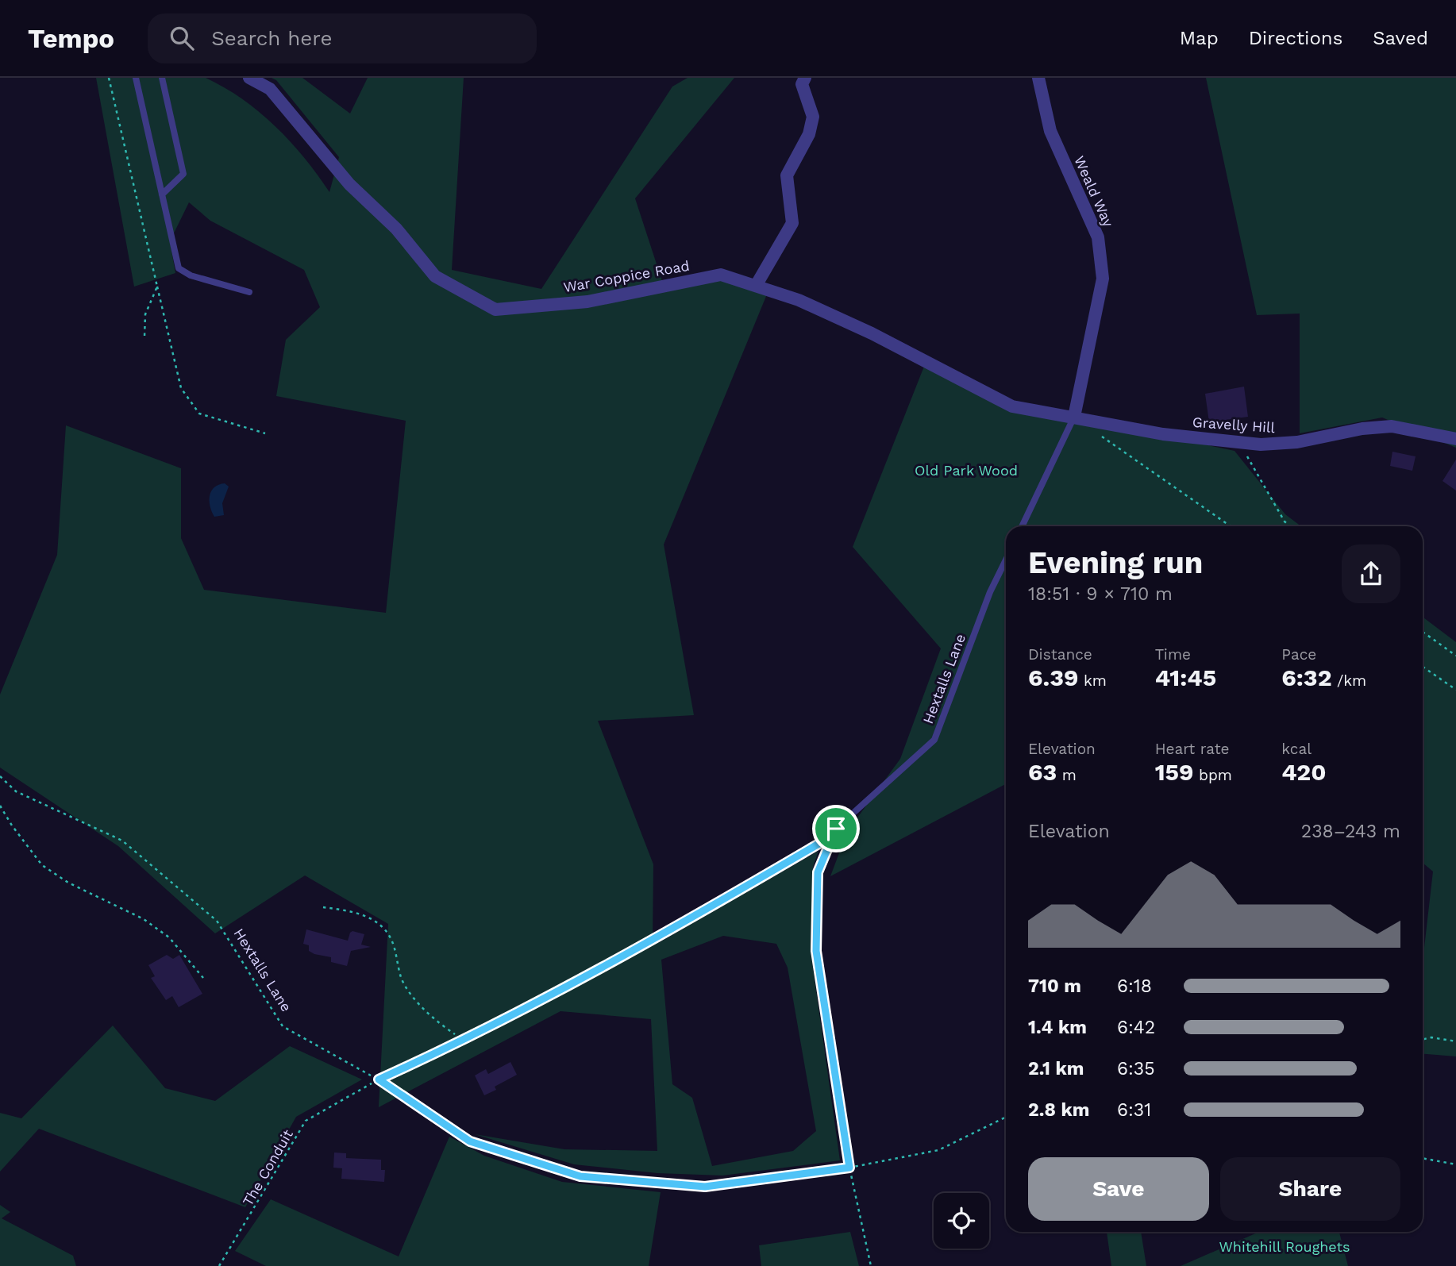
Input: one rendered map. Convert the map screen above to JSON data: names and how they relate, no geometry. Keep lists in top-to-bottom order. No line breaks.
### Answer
{"streets":{"street":["Weald Way","War Coppice Road","Gravelly Hill"],"lane":["Hextalls Lane"],"path":["The Conduit"]},"crossings":[["Weald Way","War Coppice Road"],["Weald Way","Gravelly Hill"],["War Coppice Road","Gravelly Hill"],["Hextalls Lane","The Conduit"]],"parks":["Old Park Wood","Whitehill Roughets"],"page":{"header":"Tempo","search":"Search here","nav":["Map","Directions","Saved"],"heading":["Evening run","18:51 · 9 × 710 m"],"stats":[["Distance","6.39 km"],["Time","41:45"],["Pace","6:32 /km"],["Elevation","63 m"],["Heart rate","159 bpm"],["kcal","420"]],"chart":["Elevation","238–243 m"],"list":[{"name":"710 m","note":"6:18"},{"name":"1.4 km","note":"6:42"},{"name":"2.1 km","note":"6:35"},{"name":"2.8 km","note":"6:31"}],"buttons":["Save","Share"]}}
